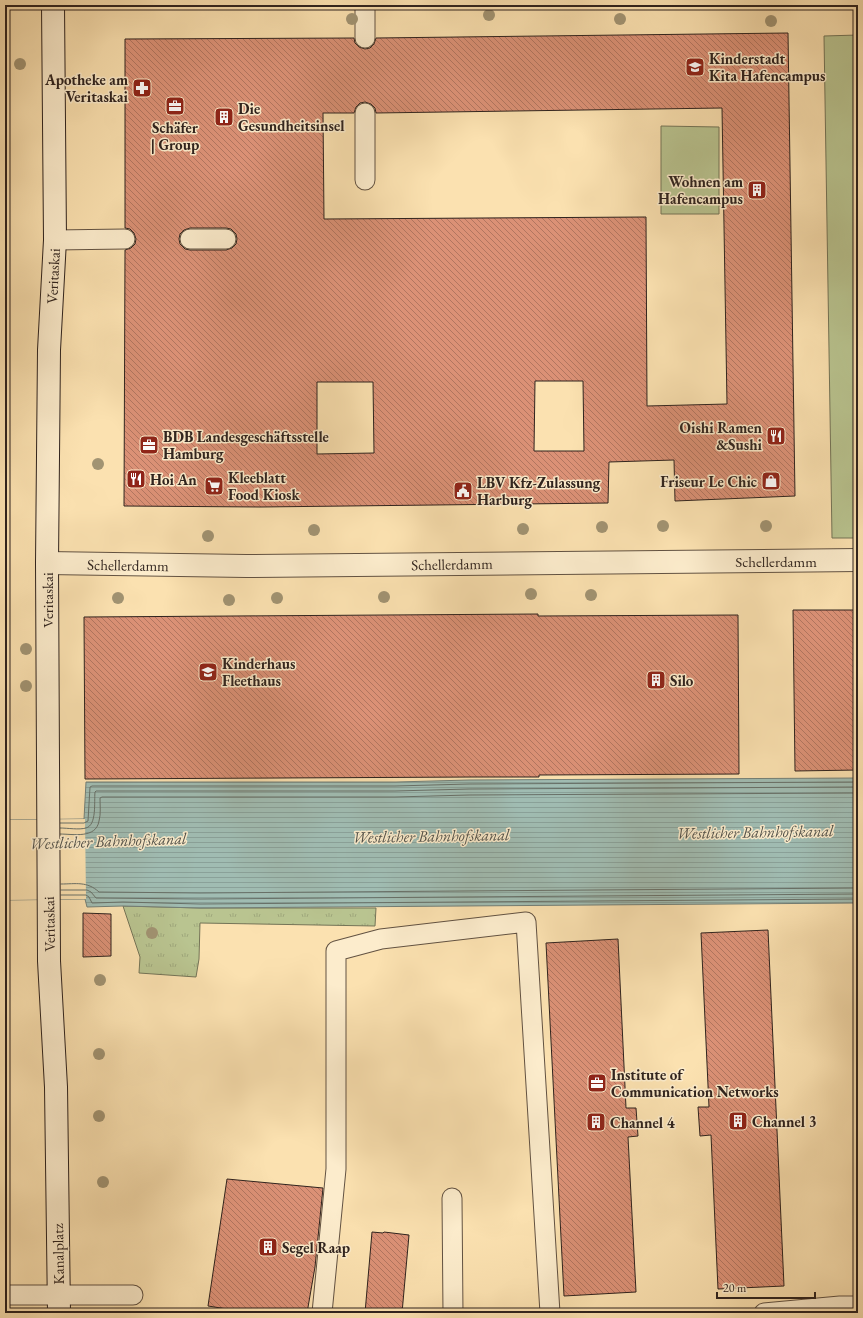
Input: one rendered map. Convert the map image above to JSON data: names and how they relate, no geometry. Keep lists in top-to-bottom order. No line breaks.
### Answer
{"streets":{"main road":["Veritaskai","Schellerdamm","Kanalplatz"]},"crossings":[["Veritaskai","Schellerdamm"],["Veritaskai","Kanalplatz"]],"water":["Westlicher Bahnhofskanal"],"places":{"school or university":["Kinderstadt Kita Hafencampus","Kinderhaus Fleethaus"],"pharmacy":["Apotheke am Veritaskai"],"office":["Schäfer | Group","BDB Landesgeschäftsstelle Hamburg","Institute of Communication Networks"],"building":["Die Gesundheitsinsel","Wohnen am Hafencampus","Silo","Channel 3","Channel 4","Segel Raap"],"restaurant":["Oishi Ramen &Sushi","Hoi An"],"shop":["Friseur Le Chic"],"supermarket":["Kleeblatt Food Kiosk"],"public building":["LBV Kfz-Zulassung Harburg"]},"scale_bar":"20 m"}
